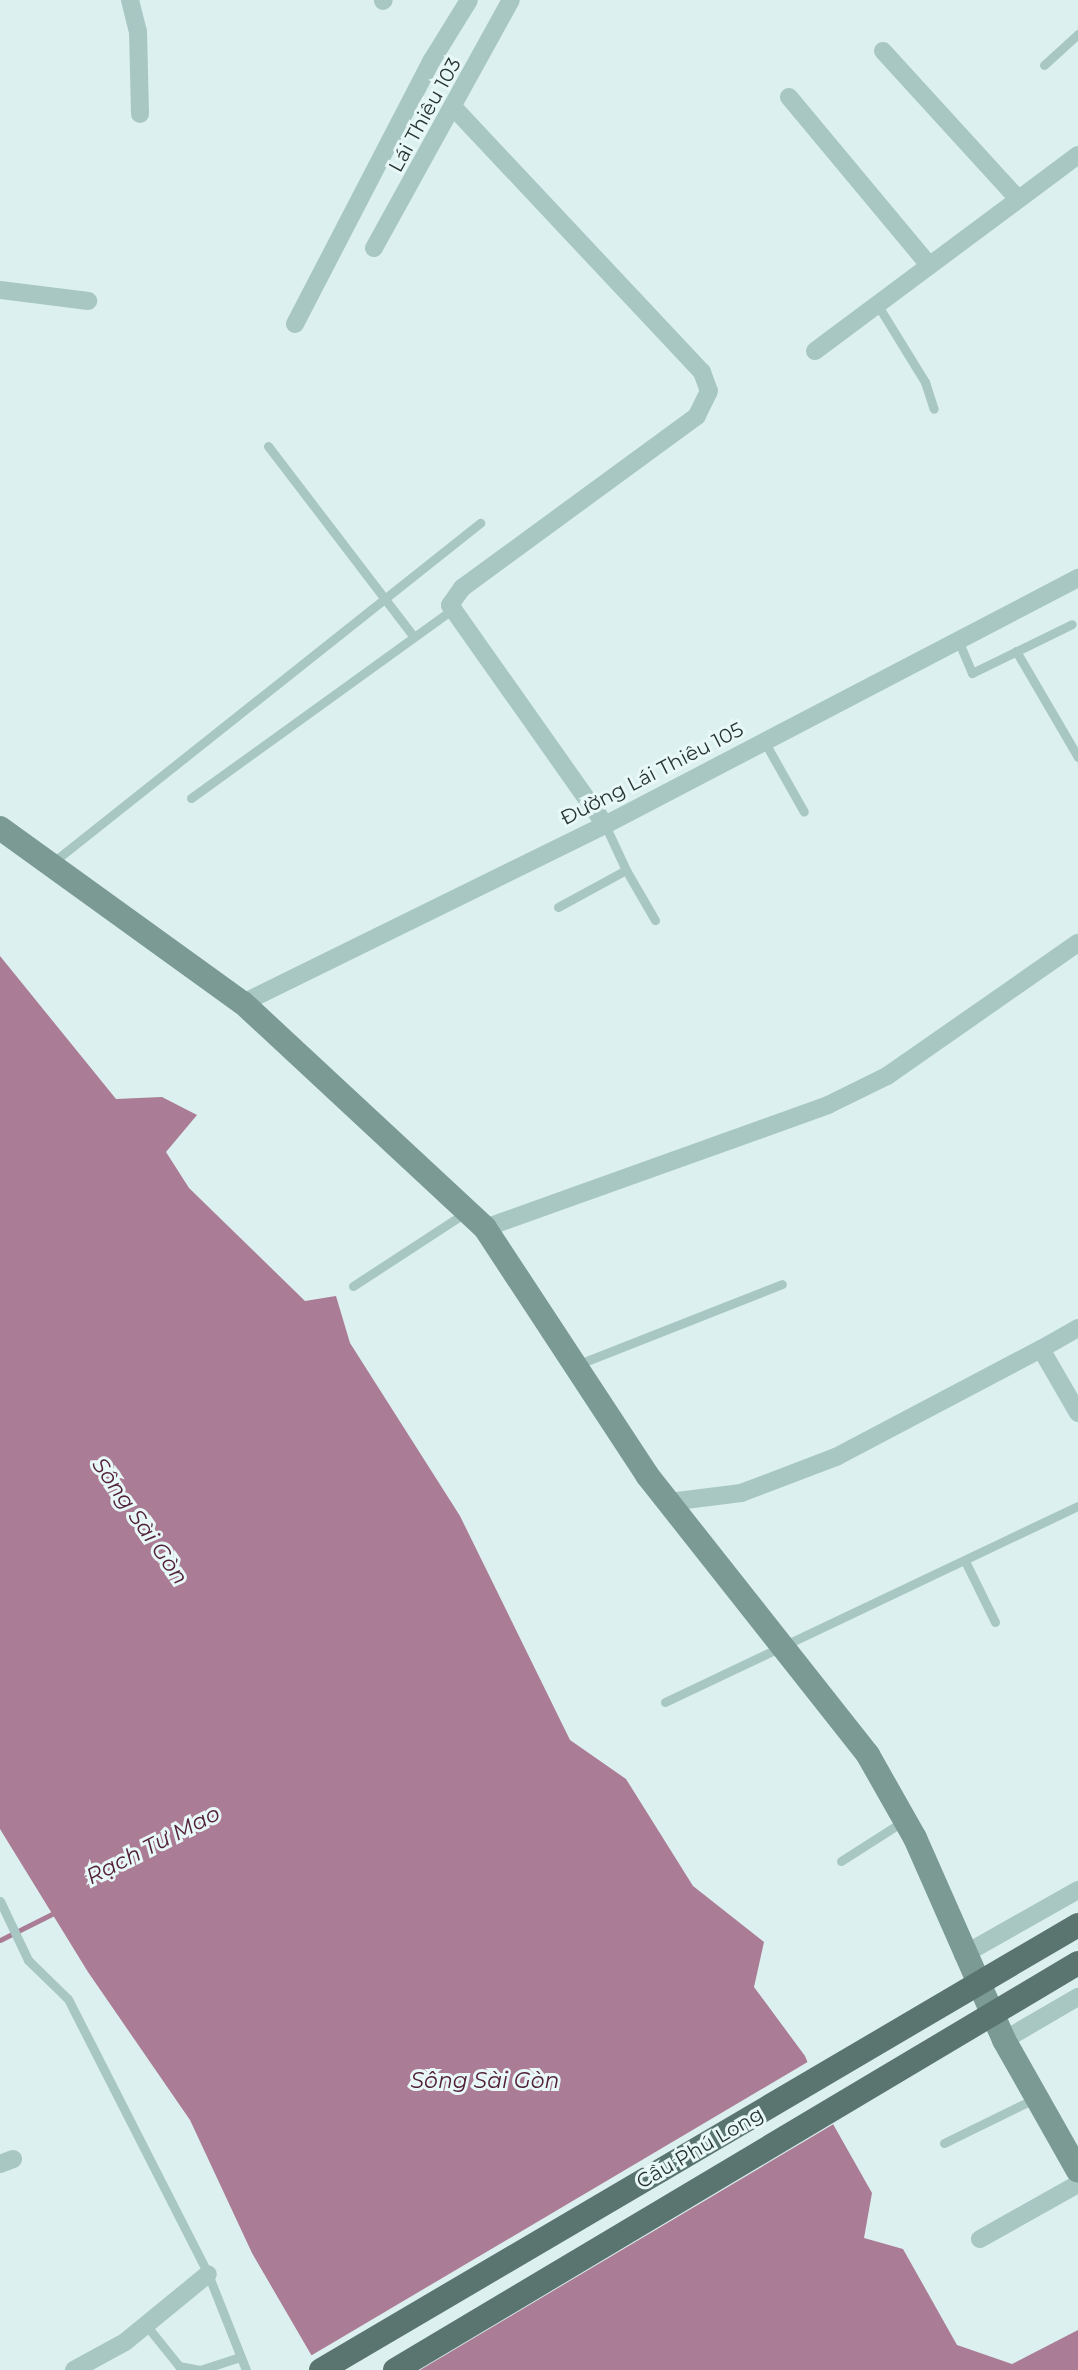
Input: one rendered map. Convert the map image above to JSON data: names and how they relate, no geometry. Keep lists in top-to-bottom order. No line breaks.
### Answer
{"streets":{"main road":["Cầu Phú Long"],"street":["Lái Thiêu 103","Đường Lái Thiêu 105"]},"water":["Sông Sài Gòn","Rạch Tư Mao"]}
